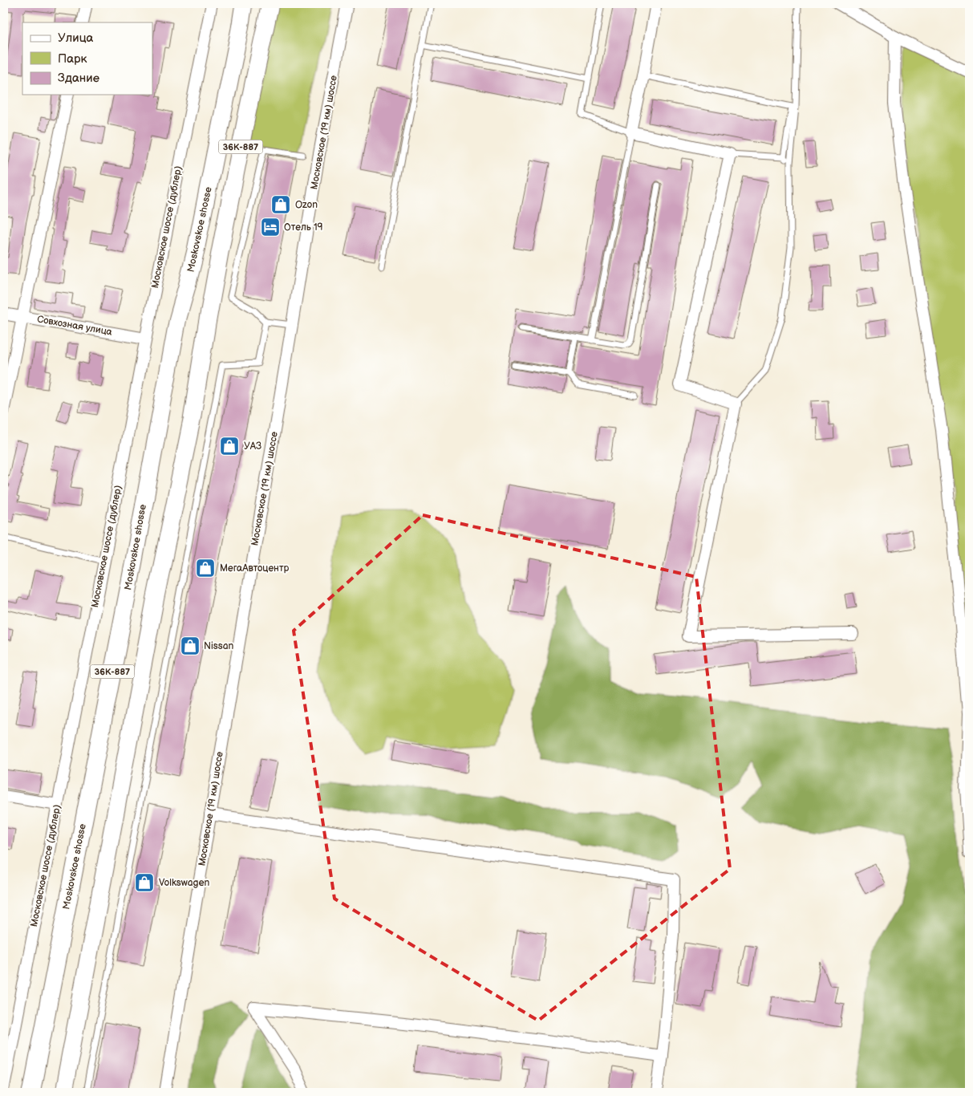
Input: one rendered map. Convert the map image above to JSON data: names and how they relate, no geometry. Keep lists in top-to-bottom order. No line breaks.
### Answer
{"streets":{"main road":["36К-887","Moskovskoe shosse"],"street":["Московское (19 км) шоссе","Московское шоссе (дублер)","Совхозная улица"]},"crossings":[["Московское шоссе (дублер)","Совхозная улица"]],"places":{"shop":["Ozon","УАЗ","МегаАвтоцентр","Nissan","Volkswagen"],"hotel":["Отель 19"]},"legend":["Улица","Парк","Здание"]}
